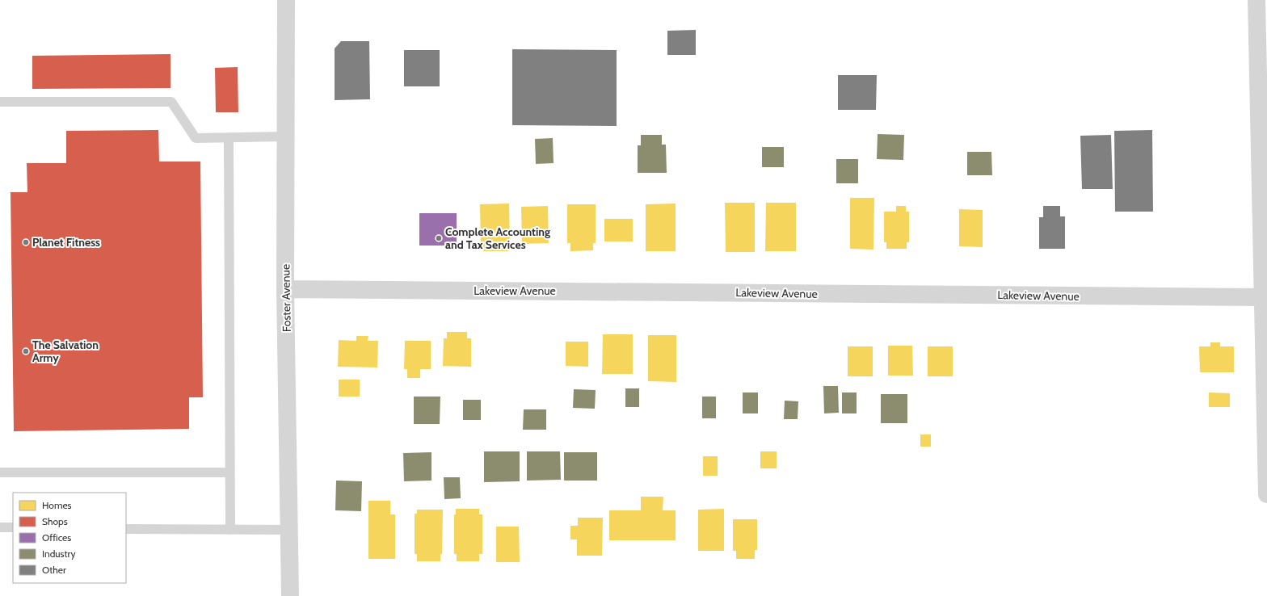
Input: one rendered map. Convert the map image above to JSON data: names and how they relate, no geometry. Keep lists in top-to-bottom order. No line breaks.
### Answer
{"streets":{"street":["Lakeview Avenue","Foster Avenue"]},"crossings":[["Lakeview Avenue","Foster Avenue"]],"places":["Complete Accounting and Tax Services","Planet Fitness","The Salvation Army"],"legend":["Homes","Shops","Offices","Industry","Other"]}
